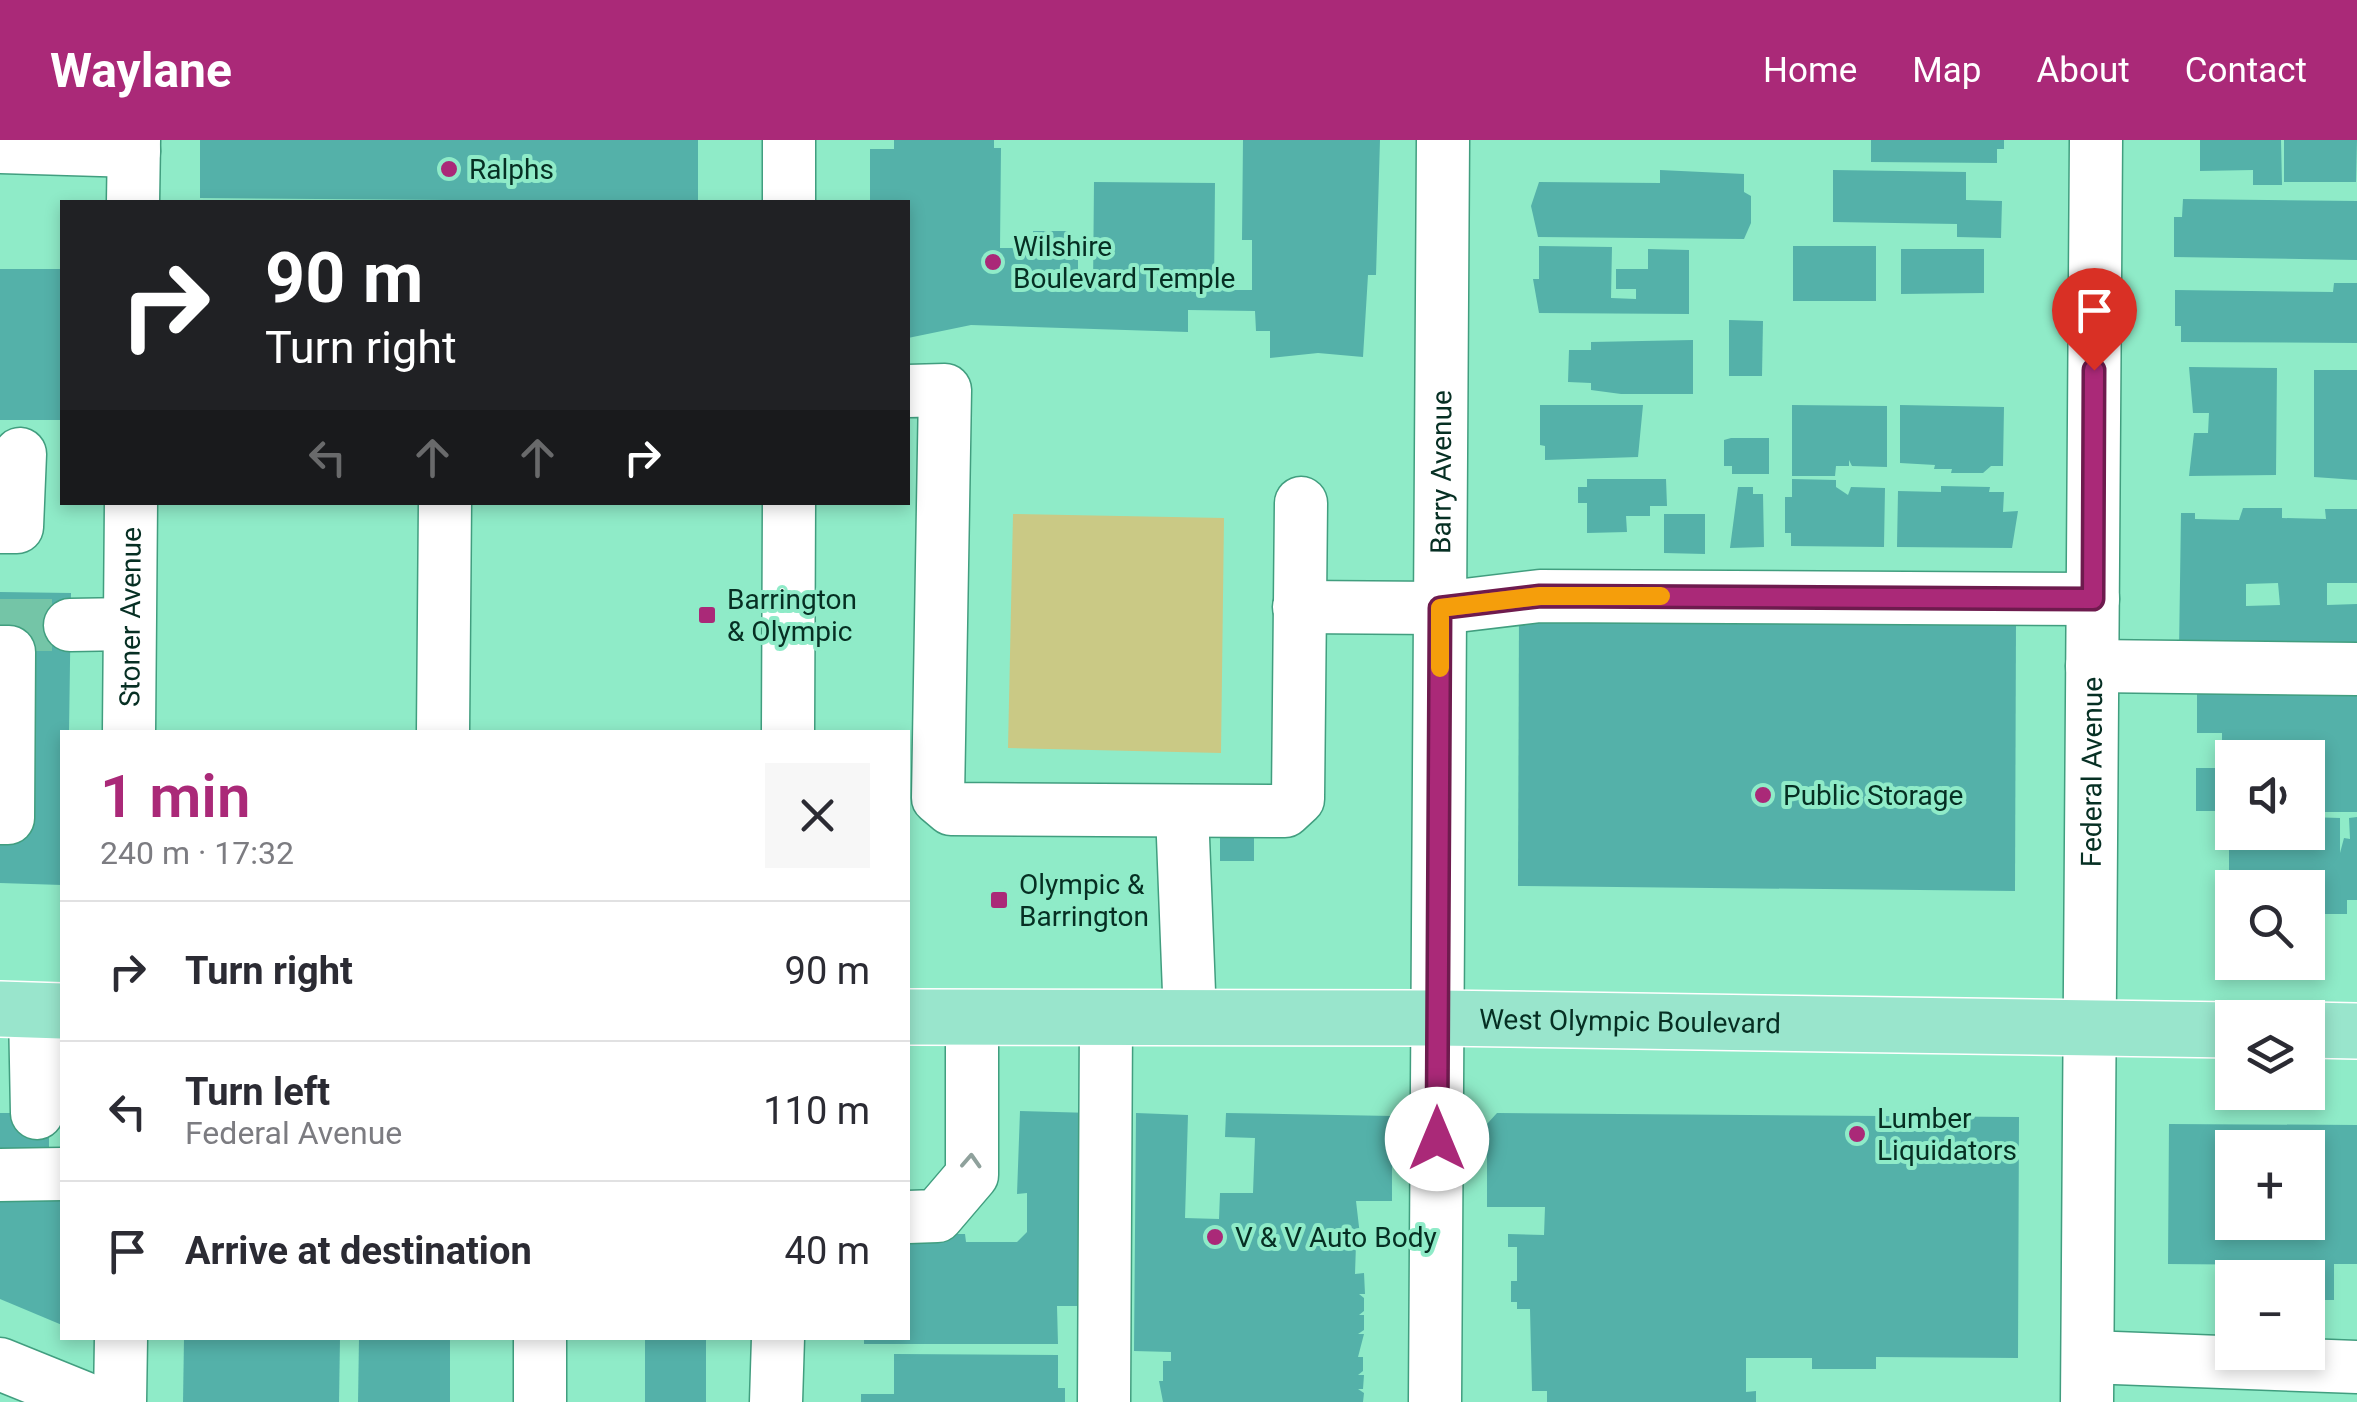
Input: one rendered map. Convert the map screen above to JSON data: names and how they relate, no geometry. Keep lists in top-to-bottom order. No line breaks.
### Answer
{"streets":{"main road":["West Olympic Boulevard"],"street":["Barry Avenue","Stoner Avenue","Federal Avenue"]},"crossings":[["Barry Avenue","West Olympic Boulevard"],["Federal Avenue","West Olympic Boulevard"]],"places":{"other":["Ralphs","Wilshire Boulevard Temple","Public Storage","Lumber Liquidators","V & V Auto Body"],"transit":["Barrington & Olympic","Olympic & Barrington"]},"page":{"header":"Waylane","nav":["Home","Map","About","Contact"],"turn":["90 m","Turn right"],"heading":["1 min","240 m · 17:32"],"map_buttons":["+","−"],"list":[{"name":"Turn right","value":"90 m"},{"name":"Turn left","note":"Federal Avenue","value":"110 m"},{"name":"Arrive at destination","value":"40 m"}]}}
